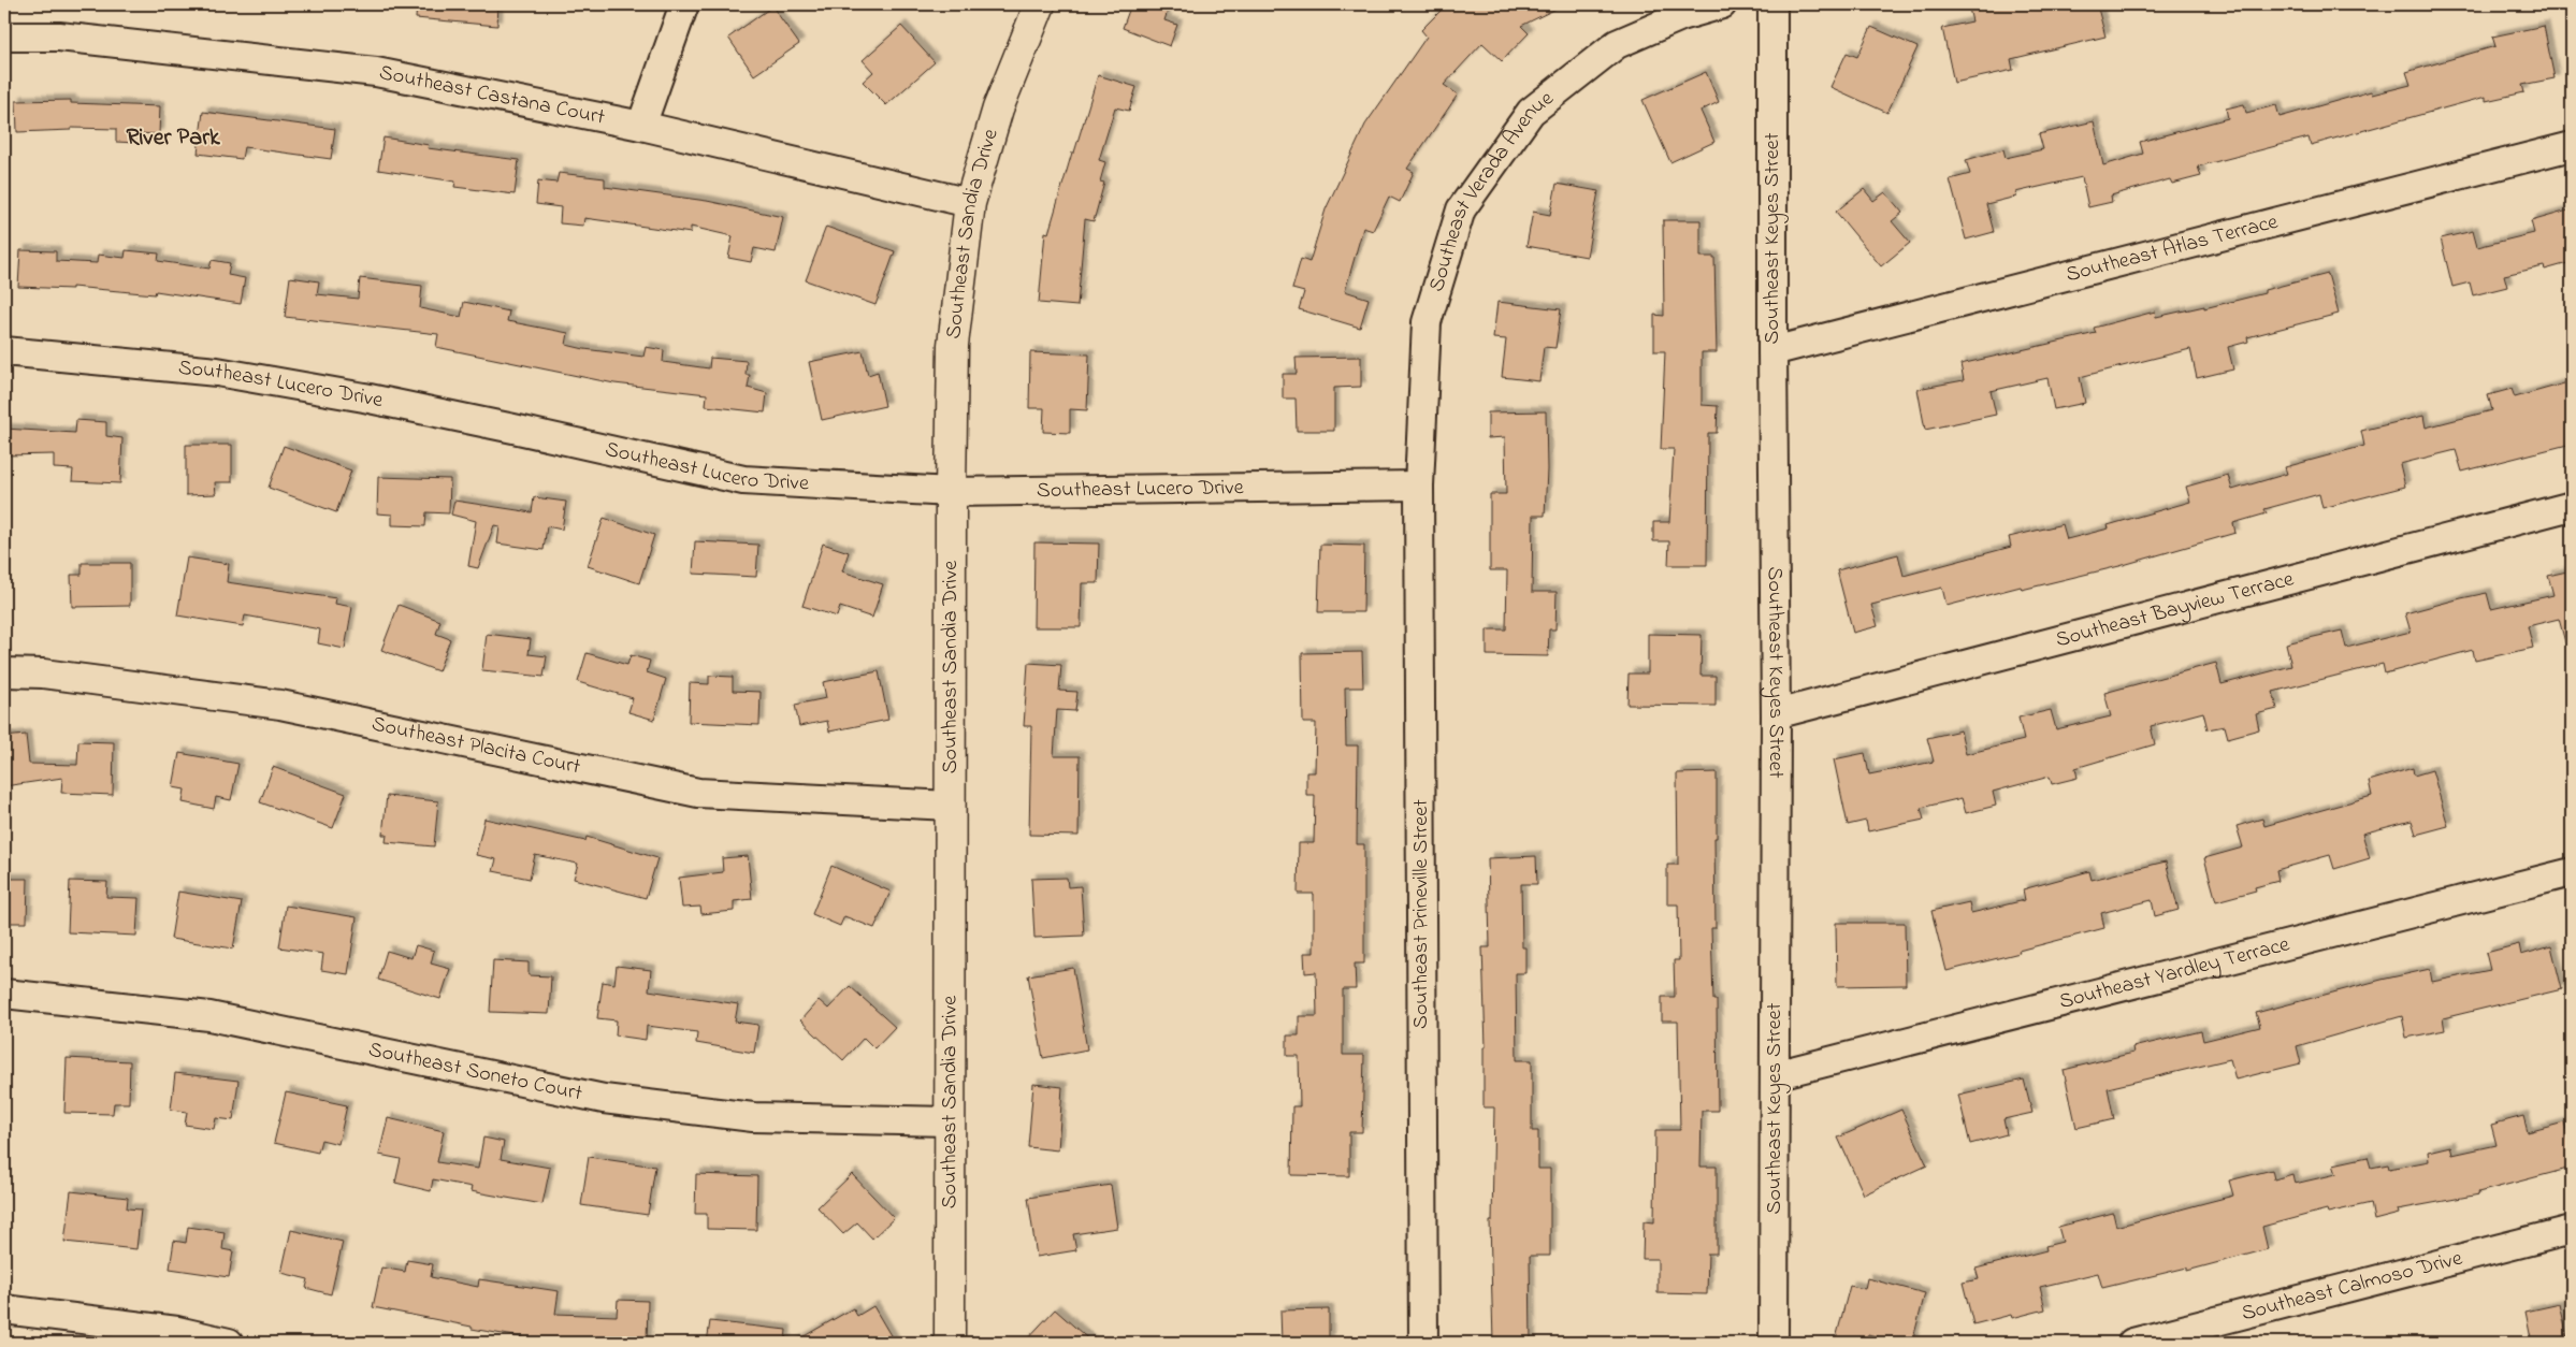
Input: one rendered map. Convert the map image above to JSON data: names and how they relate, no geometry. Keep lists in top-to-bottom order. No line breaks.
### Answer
{"streets":{"street":["Southeast Castana Court","Southeast Verada Avenue","Southeast Sandia Drive","Southeast Keyes Street","Southeast Atlas Terrace","Southeast Lucero Drive","Southeast Bayview Terrace","Southeast Placita Court","Southeast Prineville Street","Southeast Yardley Terrace","Southeast Soneto Court","Southeast Calmoso Drive"]},"crossings":[["Southeast Castana Court","Southeast Sandia Drive"],["Southeast Verada Avenue","Southeast Lucero Drive"],["Southeast Verada Avenue","Southeast Prineville Street"],["Southeast Sandia Drive","Southeast Lucero Drive"],["Southeast Sandia Drive","Southeast Placita Court"],["Southeast Sandia Drive","Southeast Soneto Court"],["Southeast Keyes Street","Southeast Atlas Terrace"],["Southeast Keyes Street","Southeast Bayview Terrace"],["Southeast Keyes Street","Southeast Yardley Terrace"],["Southeast Lucero Drive","Southeast Prineville Street"]],"districts":["River Park"]}
